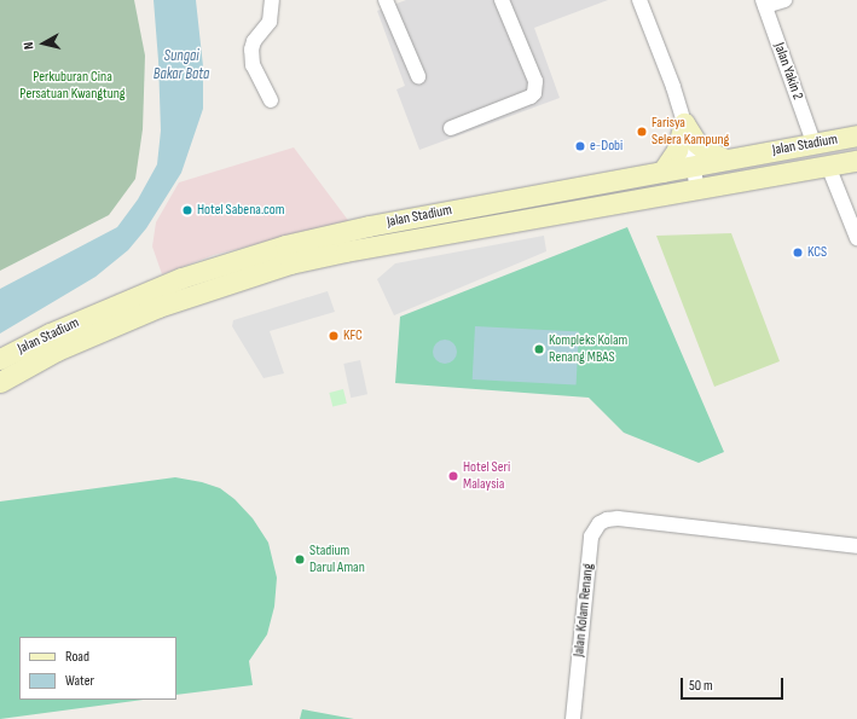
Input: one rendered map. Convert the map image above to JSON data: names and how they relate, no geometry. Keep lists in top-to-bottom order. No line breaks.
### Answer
{"streets":{"main road":["Jalan Stadium"],"street":["Jalan Yakin 2","Jalan Kolam Renang"]},"crossings":[["Jalan Yakin 2","Jalan Stadium"]],"water":["Sungai Bakar Bata"],"parks":["Perkuburan Cina Persatuan Kwangtung"],"places":["Farisya Selera Kampung","e-Dobi","Hotel Sabena.com","KCS","KFC","Kompleks Kolam Renang MBAS","Hotel Seri Malaysia","Stadium Darul Aman"],"legend":["Road","Water"],"scale_bar":"50 m","north":"left"}
